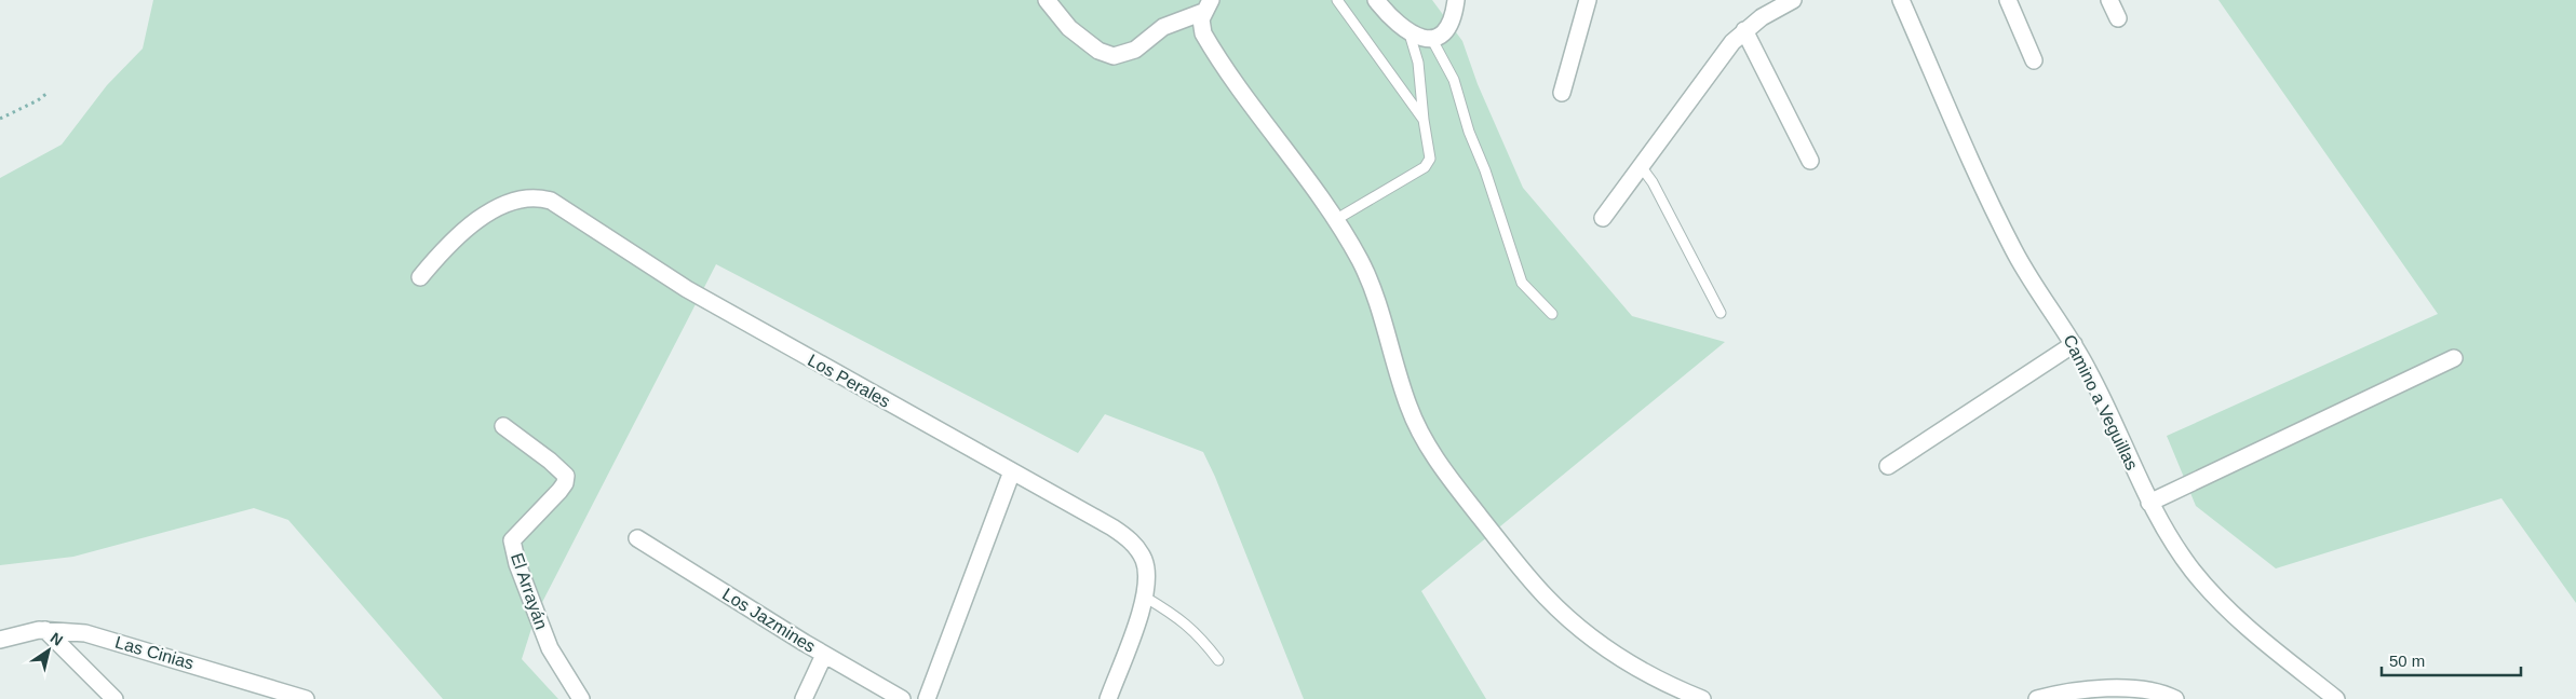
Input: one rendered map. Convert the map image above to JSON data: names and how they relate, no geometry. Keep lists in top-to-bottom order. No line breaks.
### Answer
{"streets":{"street":["Los Perales","Camino a Veguillas","El Arrayán","Los Jazmines","Las Cinias"]},"scale_bar":"50 m","north":"top right"}
